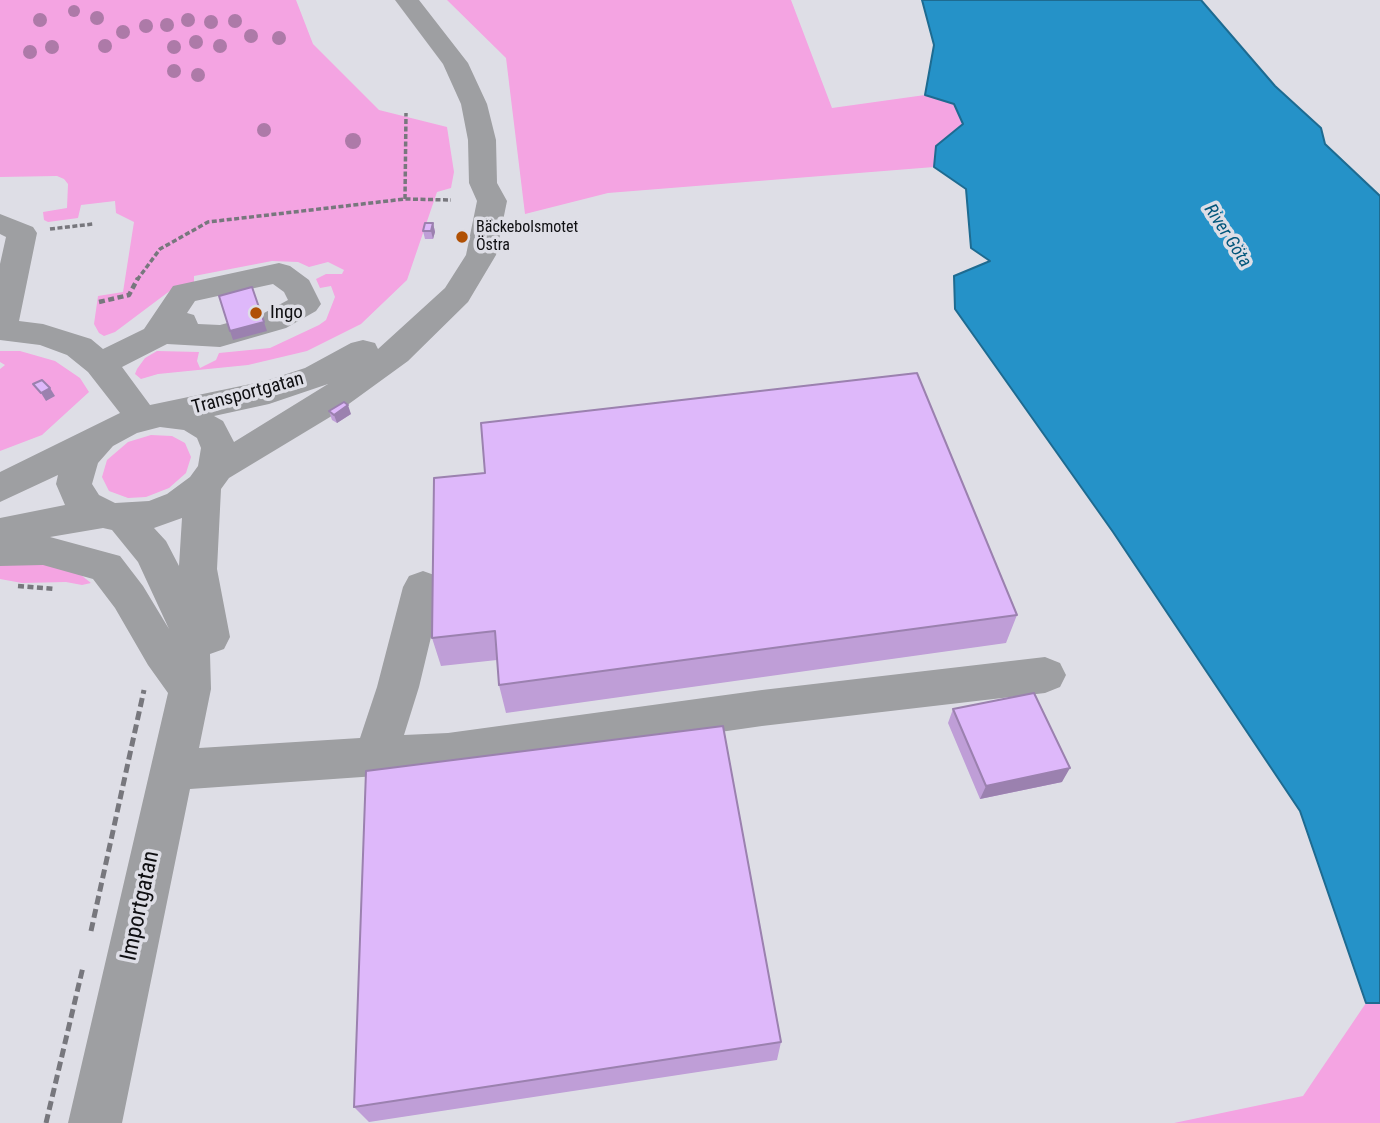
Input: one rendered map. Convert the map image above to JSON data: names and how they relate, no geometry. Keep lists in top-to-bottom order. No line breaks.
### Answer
{"streets":{"street":["Transportgatan","Importgatan"]},"crossings":[["Transportgatan","Importgatan"]],"water":["River Göta"],"places":["Bäckebolsmotet Östra","Ingo"]}
